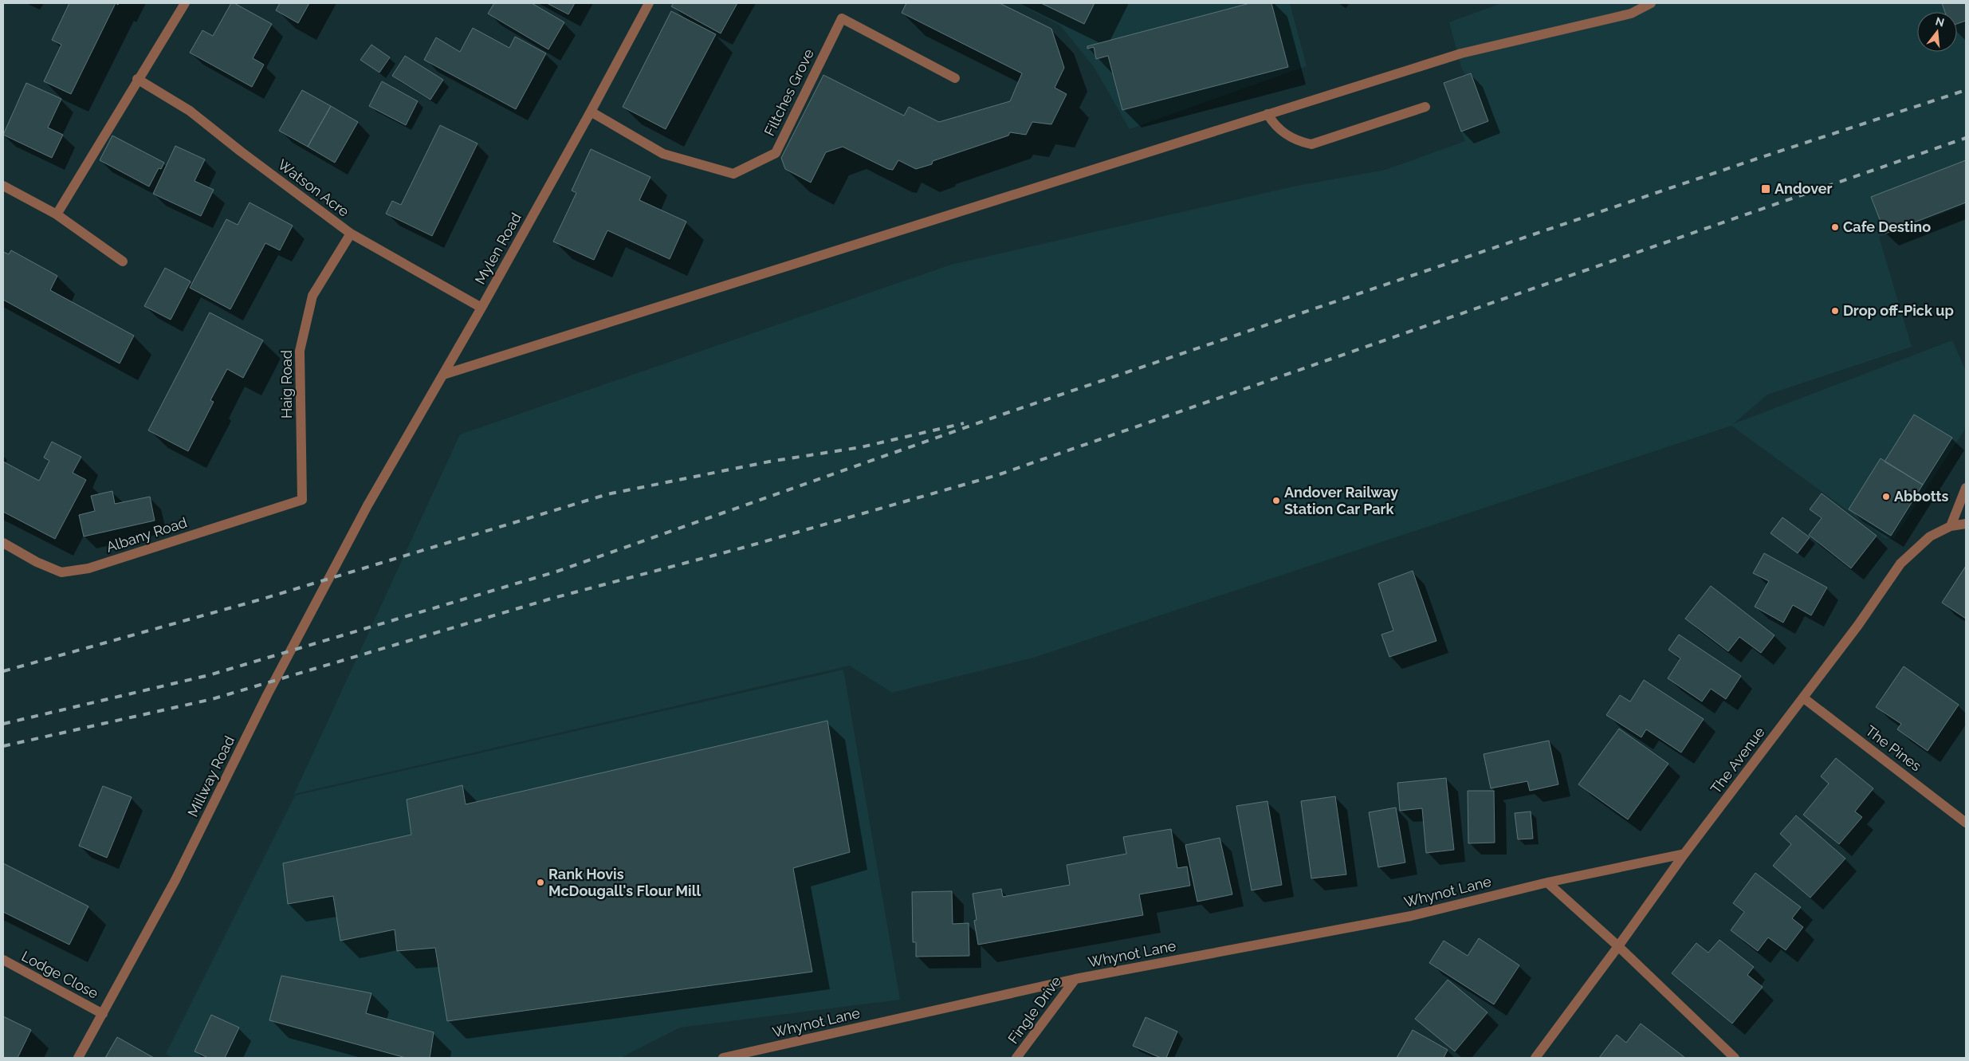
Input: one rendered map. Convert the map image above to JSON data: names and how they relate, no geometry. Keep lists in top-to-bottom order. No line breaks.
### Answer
{"streets":{"street":["Filtches Grove","Watson Acre","Mylen Road","Haig Road","Albany Road","The Pines","The Avenue","Millway Road","Whynot Lane","Lodge Close","Fingle Drive"]},"crossings":[["Filtches Grove","Mylen Road"],["Watson Acre","Mylen Road"],["Watson Acre","Haig Road"],["Mylen Road","Millway Road"],["Haig Road","Albany Road"],["The Pines","The Avenue"],["The Avenue","Whynot Lane"],["Millway Road","Lodge Close"],["Whynot Lane","Fingle Drive"]],"places":{"transit":["Andover"],"other":["Cafe Destino","Drop off-Pick up","Abbotts","Andover Railway Station Car Park","Rank Hovis McDougall's Flour Mill"]},"north":"top"}
